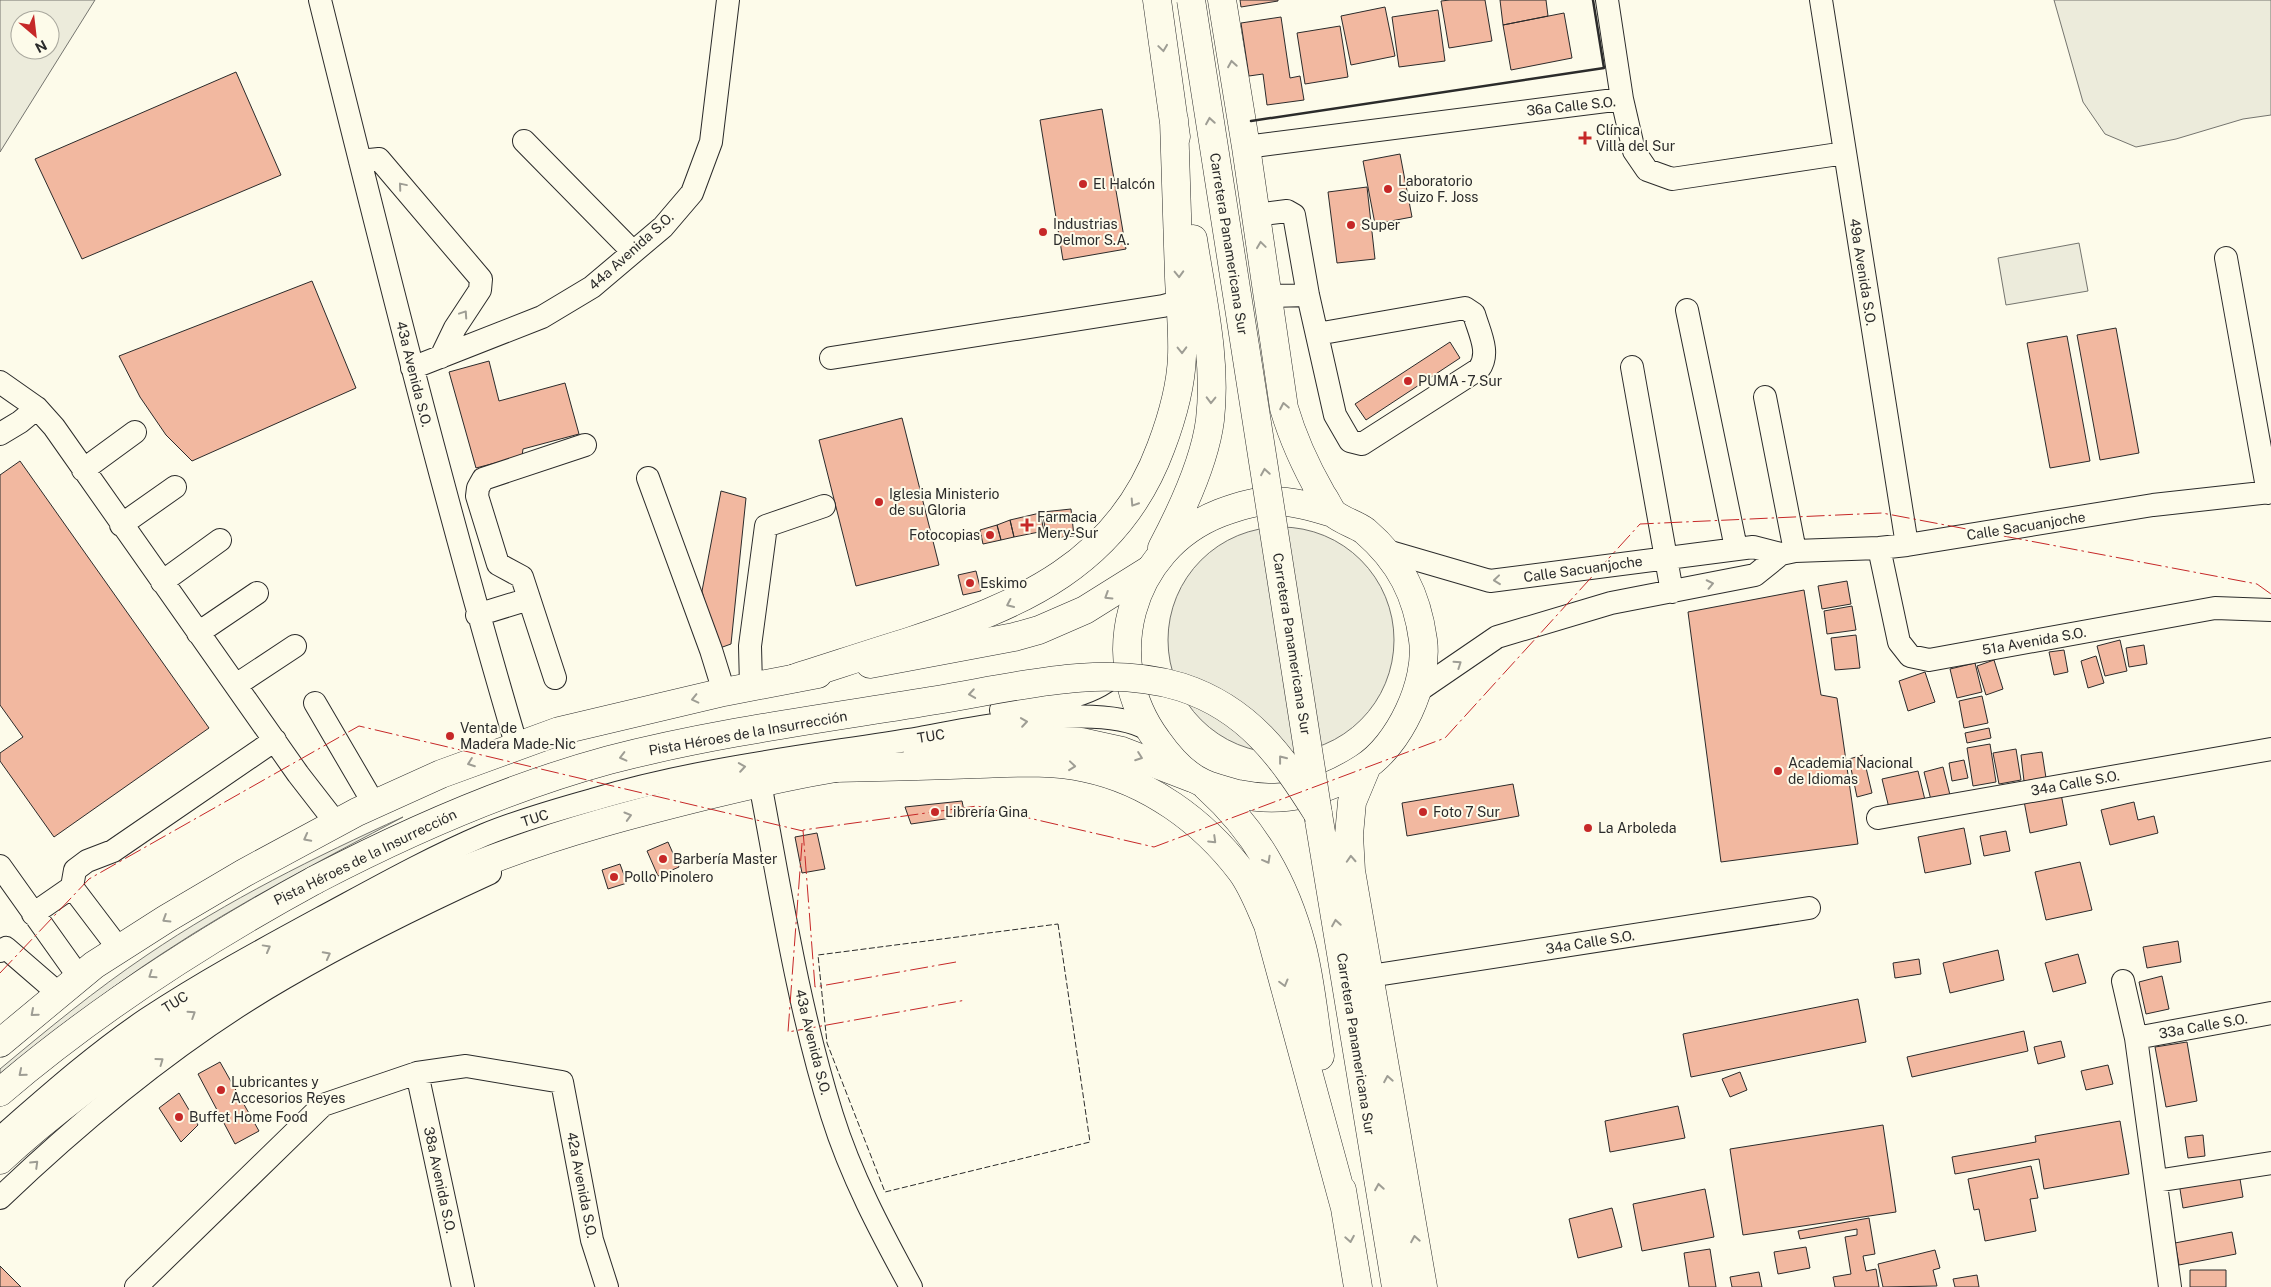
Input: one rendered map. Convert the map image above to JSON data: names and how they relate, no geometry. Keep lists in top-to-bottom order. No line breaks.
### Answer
{"streets":{"main road":["Carretera Panamericana Sur","Pista Héroes de la Insurrección"],"street":["36a Calle S.O.","44a Avenida S.O.","49a Avenida S.O.","43a Avenida S.O.","Calle Sacuanjoche","51a Avenida S.O.","TUC","34a Calle S.O.","33a Calle S.O.","38a Avenida S.O.","42a Avenida S.O."]},"crossings":[["36a Calle S.O.","49a Avenida S.O."],["Carretera Panamericana Sur","Pista Héroes de la Insurrección"],["Carretera Panamericana Sur","34a Calle S.O."],["44a Avenida S.O.","43a Avenida S.O."],["49a Avenida S.O.","Calle Sacuanjoche"],["Calle Sacuanjoche","51a Avenida S.O."],["38a Avenida S.O.","42a Avenida S.O."]],"places":{"health":["Clínica Villa del Sur","Farmacia Mery-Sur"],"other":["El Halcón","Laboratorio Suizo F. Joss","Super","Industrias Delmor S.A.","PUMA - 7 Sur","Iglesia Ministerio de su Gloria","Fotocopias","Eskimo","Venta de Madera Made-Nic","Academia Nacional de Idiomas","Librería Gina","Foto 7 Sur","La Arboleda","Barbería Master","Pollo Pinolero","Lubricantes y Accesorios Reyes","Buffet Home Food"]},"north":"bottom right"}
